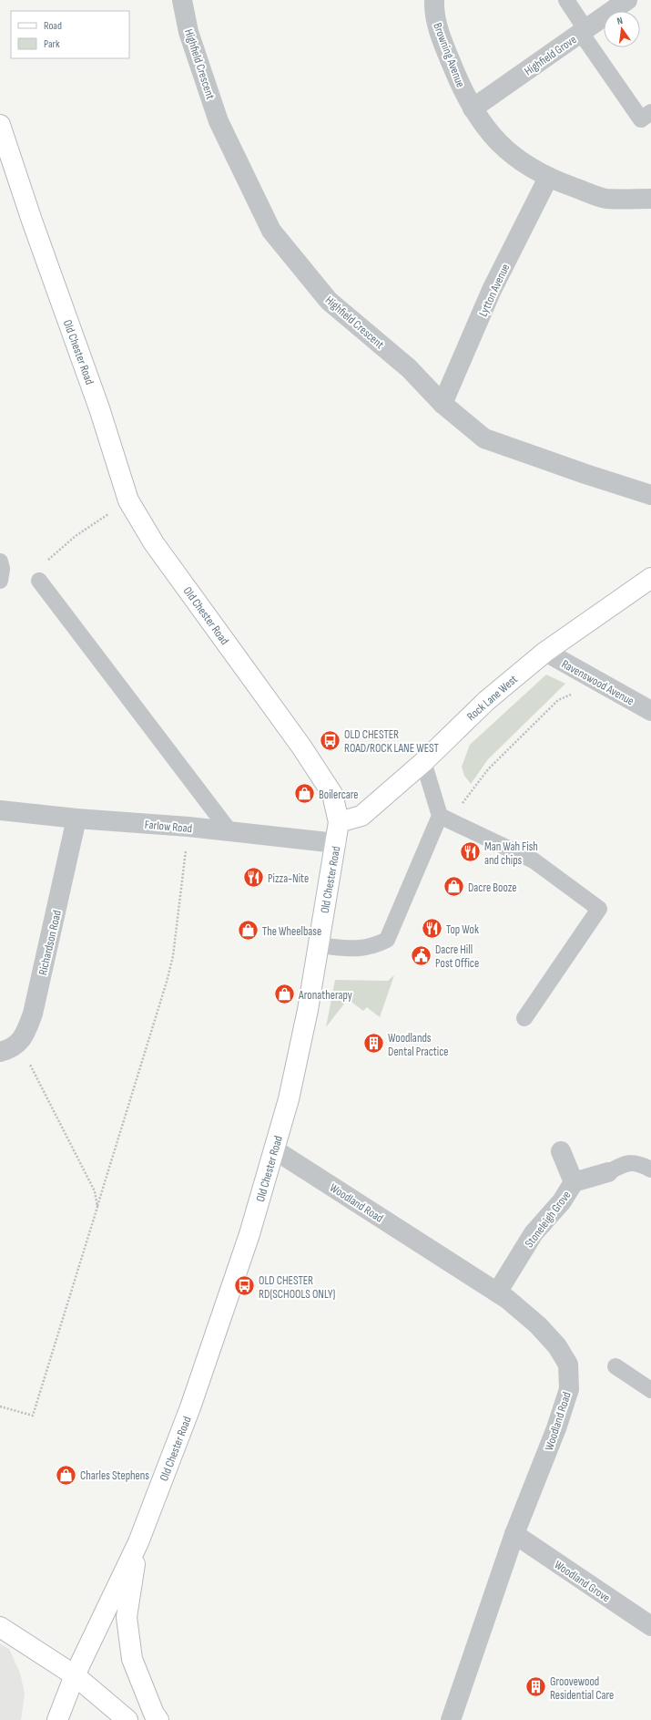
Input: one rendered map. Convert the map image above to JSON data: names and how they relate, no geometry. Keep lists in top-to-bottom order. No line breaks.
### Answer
{"streets":{"main road":["Old Chester Road","Rock Lane West"],"street":["Browning Avenue","Highfield Grove","Highfield Crescent","Lytton Avenue","Ravenswood Avenue","Farlow Road","Richardson Road","Woodland Road","Stoneleigh Grove","Woodland Grove"]},"crossings":[["Browning Avenue","Highfield Grove"],["Browning Avenue","Lytton Avenue"],["Highfield Crescent","Lytton Avenue"],["Old Chester Road","Rock Lane West"],["Old Chester Road","Farlow Road"],["Old Chester Road","Woodland Road"],["Ravenswood Avenue","Rock Lane West"],["Farlow Road","Richardson Road"],["Woodland Road","Stoneleigh Grove"],["Woodland Road","Woodland Grove"]],"places":{"bus stop":["OLD CHESTER ROAD/ROCK LANE WEST","OLD CHESTER RD(SCHOOLS ONLY)"],"shop":["Boilercare","Dacre Booze","The Wheelbase","Aronatherapy","Charles Stephens"],"restaurant":["Man Wah Fish and chips","Pizza-Nite","Top Wok"],"public building":["Dacre Hill Post Office"],"building":["Woodlands Dental Practice","Groovewood Residential Care"]},"legend":["Road","Park"],"north":"top"}
